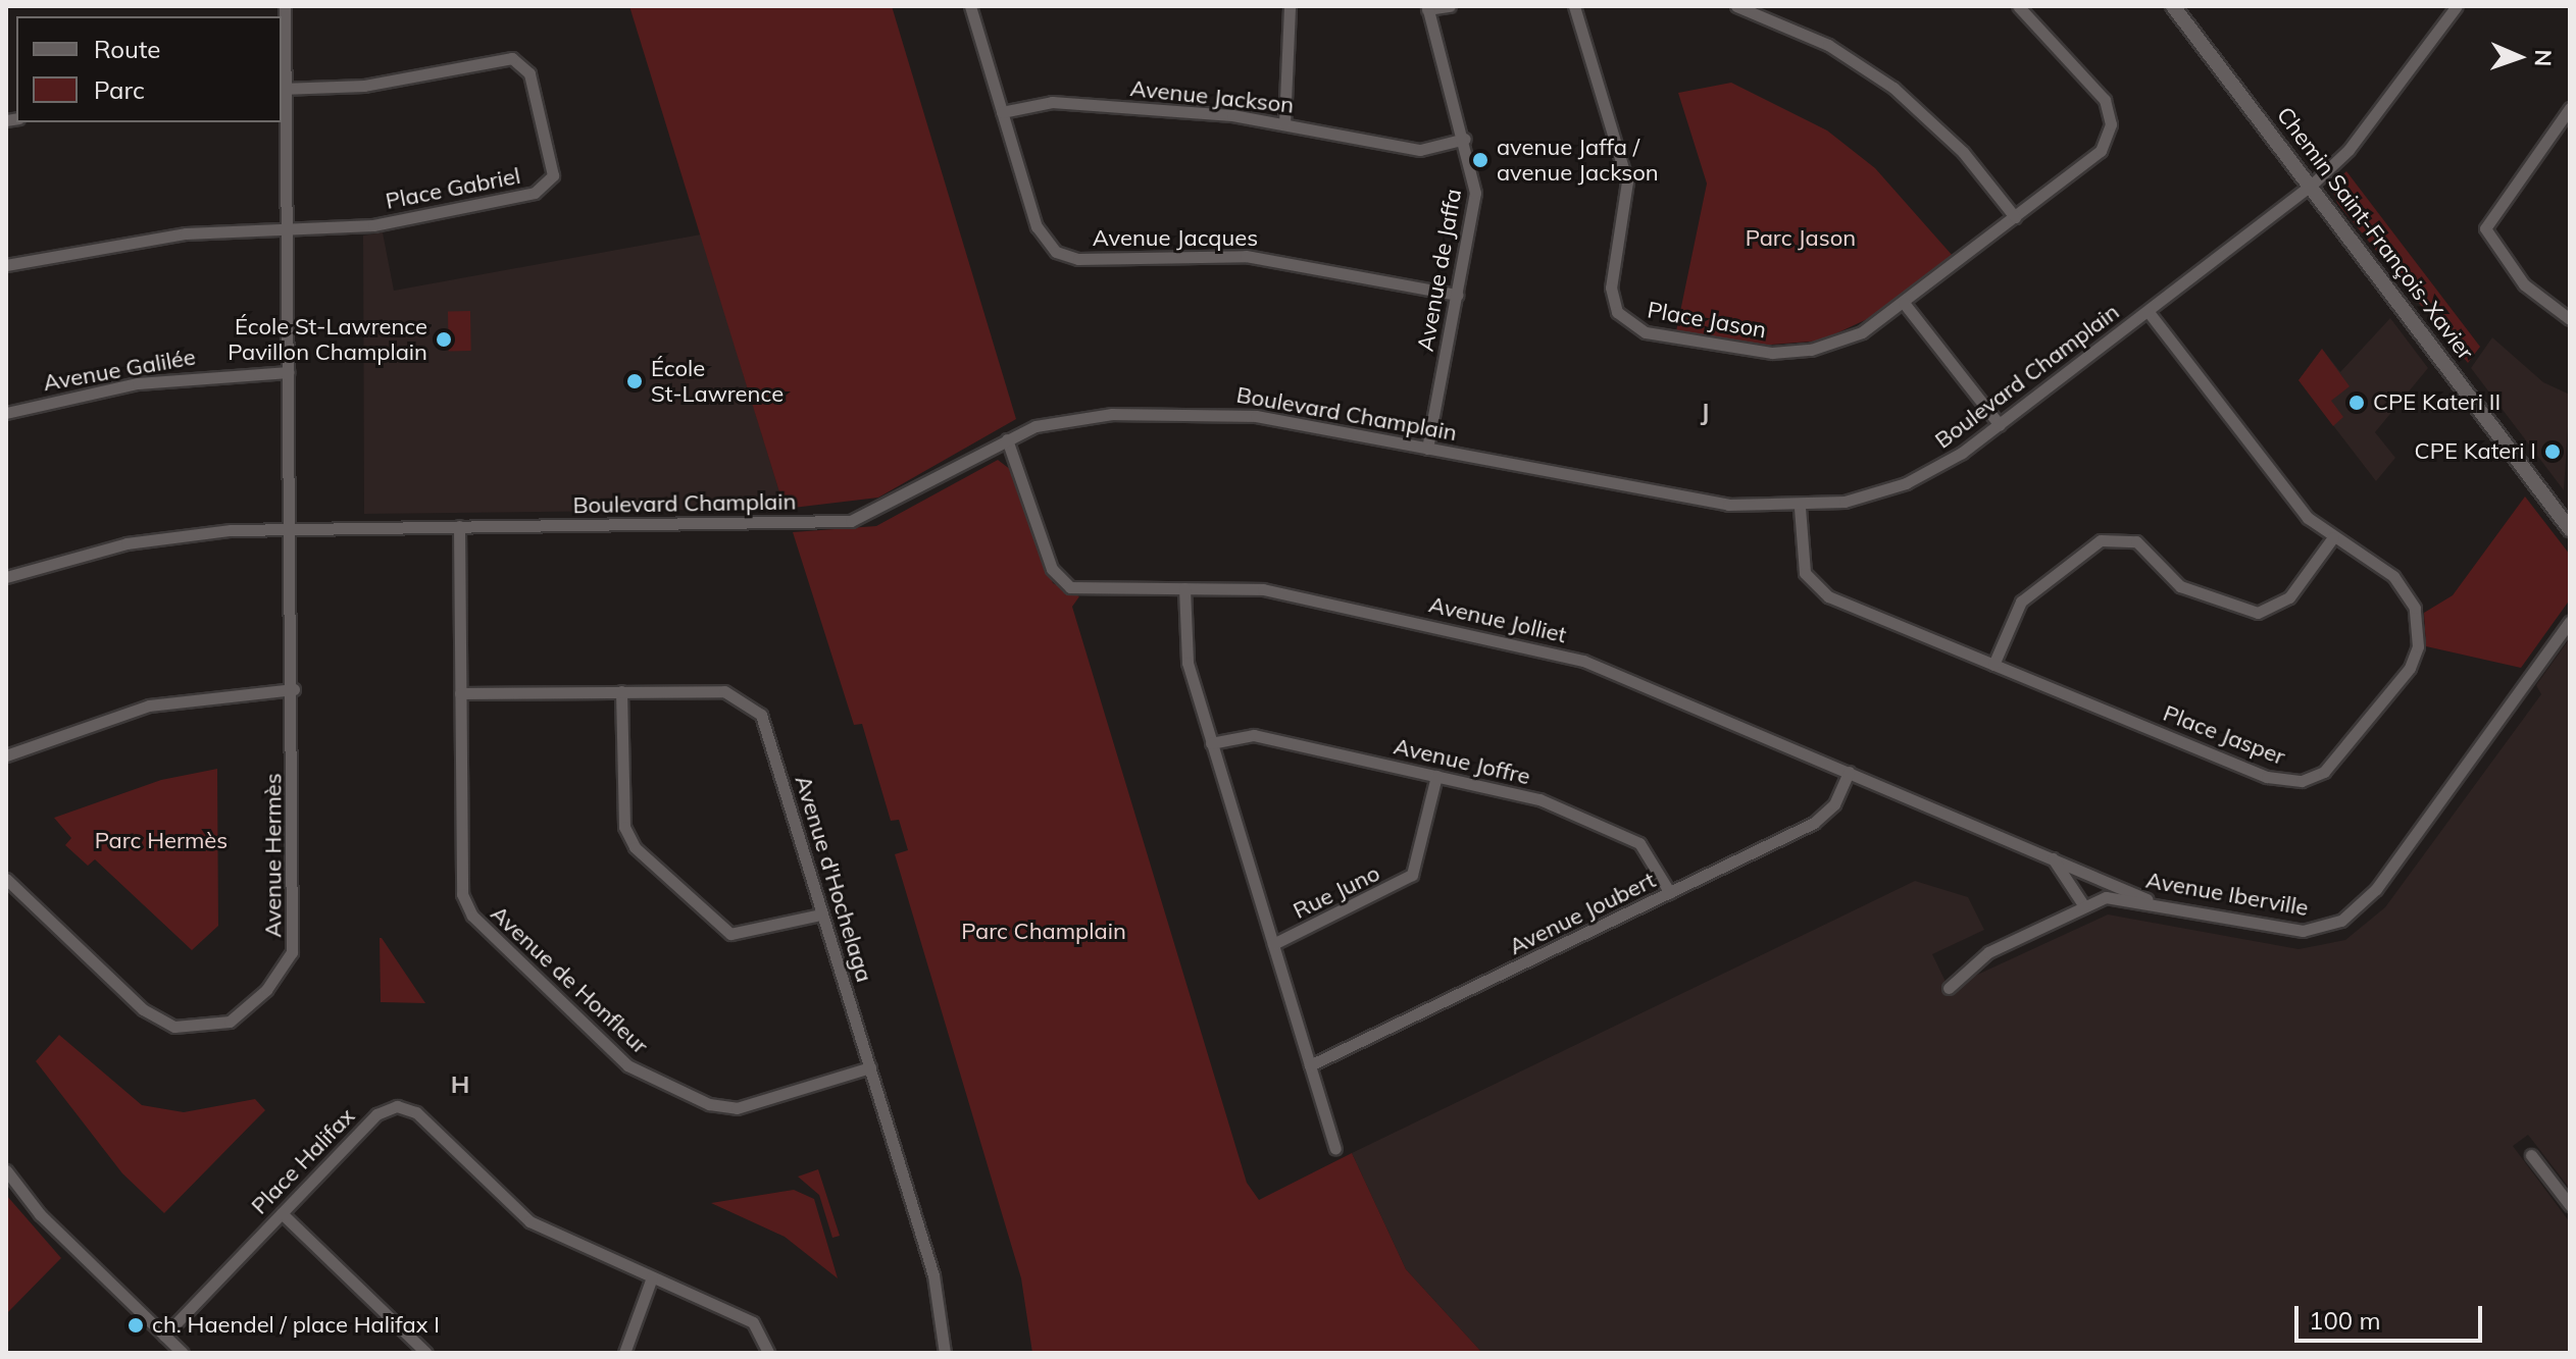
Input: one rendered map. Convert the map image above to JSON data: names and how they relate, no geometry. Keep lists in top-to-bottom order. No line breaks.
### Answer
{"streets":{"street":["Avenue Jackson","Place Gabriel","Chemin Saint-François-Xavier","Avenue Jacques","Avenue de Jaffa","Place Jason","Avenue Galilée","Boulevard Champlain","Avenue Jolliet","Place Jasper","Avenue Joffre","Avenue Hermès","Avenue d'Hochelaga","Rue Juno","Avenue Iberville","Avenue Joubert","Avenue de Honfleur","Place Halifax"]},"crossings":[["Avenue Jackson","Avenue Jacques"],["Avenue Jackson","Avenue de Jaffa"],["Place Gabriel","Avenue Hermès"],["Chemin Saint-François-Xavier","Boulevard Champlain"],["Avenue Jacques","Avenue de Jaffa"],["Avenue de Jaffa","Boulevard Champlain"],["Avenue Galilée","Avenue Hermès"],["Boulevard Champlain","Avenue Jolliet"],["Boulevard Champlain","Place Jasper"],["Boulevard Champlain","Avenue Hermès"],["Boulevard Champlain","Avenue de Honfleur"],["Avenue Jolliet","Avenue Iberville"],["Avenue Jolliet","Avenue Joubert"],["Avenue Joffre","Rue Juno"],["Avenue Joffre","Avenue Joubert"],["Avenue d'Hochelaga","Avenue de Honfleur"]],"districts":["J","H"],"parks":["Parc Jason","Parc Hermès","Parc Champlain"],"places":["avenue Jaffa / avenue Jackson","École St-Lawrence Pavillon Champlain","École St-Lawrence","CPE Kateri II","CPE Kateri I","ch. Haendel / place Halifax I"],"legend":["Route","Parc"],"scale_bar":"100 m","north":"right"}
